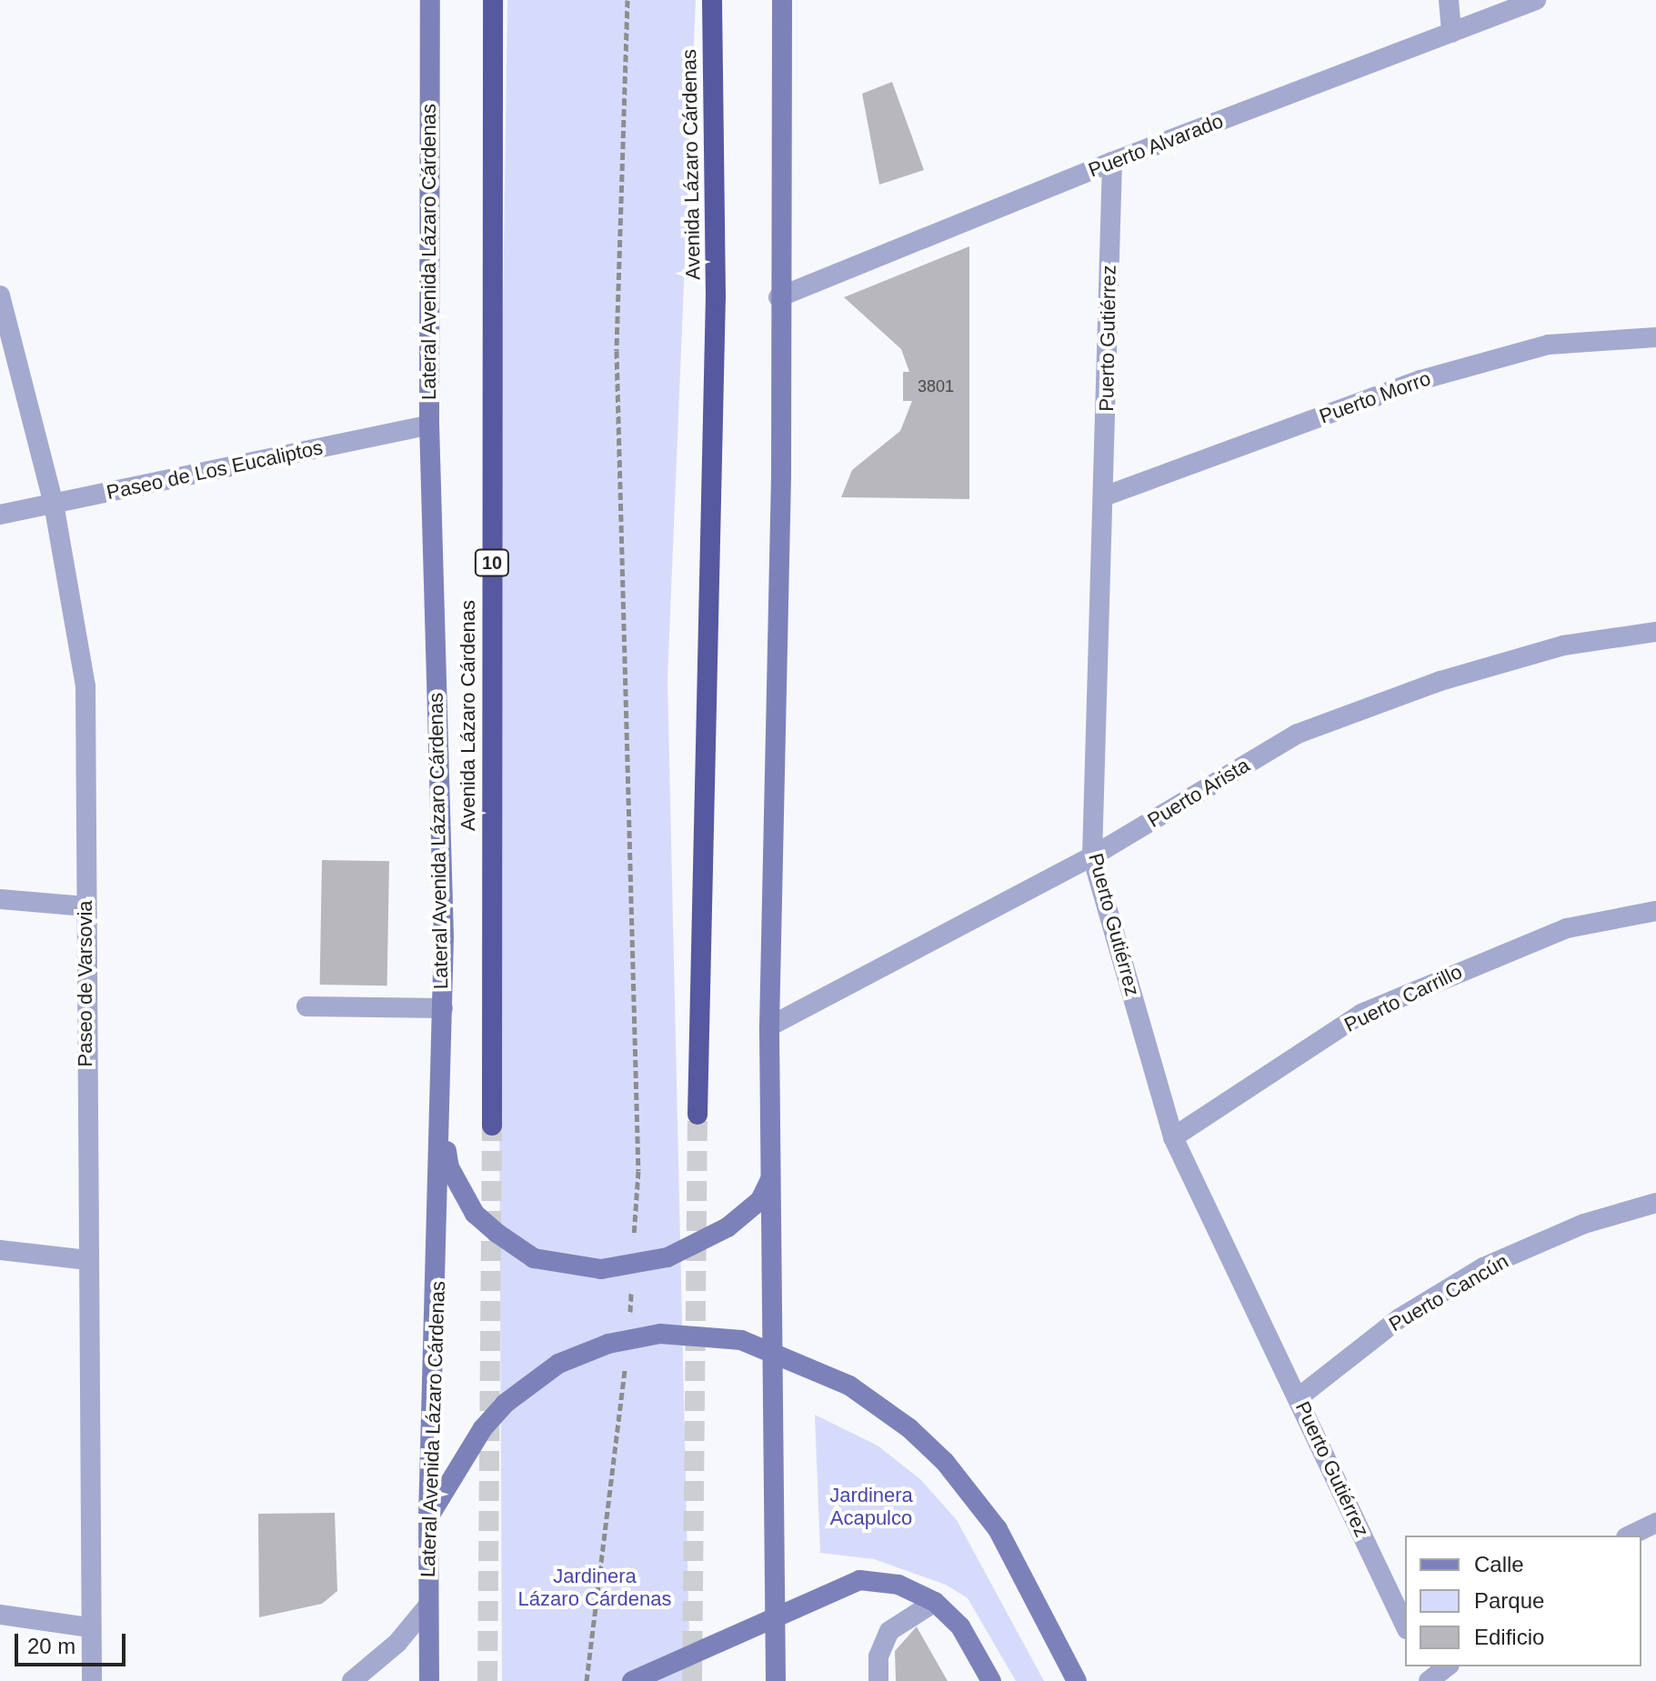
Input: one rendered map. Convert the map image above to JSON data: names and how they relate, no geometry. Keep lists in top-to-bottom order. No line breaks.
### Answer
{"streets":{"highway":["Avenida Lázaro Cárdenas","10"],"main road":["Lateral Avenida Lázaro Cárdenas"],"street":["Puerto Alvarado","Puerto Gutiérrez","Puerto Morro","Paseo de Los Eucaliptos","Puerto Arista","Paseo de Varsovia","Puerto Carrillo","Puerto Cancún"]},"crossings":[["Puerto Alvarado","Puerto Gutiérrez"],["Lateral Avenida Lázaro Cárdenas","Paseo de Los Eucaliptos"],["Puerto Gutiérrez","Puerto Morro"],["Puerto Gutiérrez","Puerto Arista"],["Puerto Gutiérrez","Puerto Carrillo"],["Puerto Gutiérrez","Puerto Cancún"],["Paseo de Los Eucaliptos","Paseo de Varsovia"]],"parks":["Jardinera Acapulco","Jardinera Lázaro Cárdenas"],"house_numbers":["3801"],"legend":["Calle","Parque","Edificio"],"scale_bar":"20 m"}
